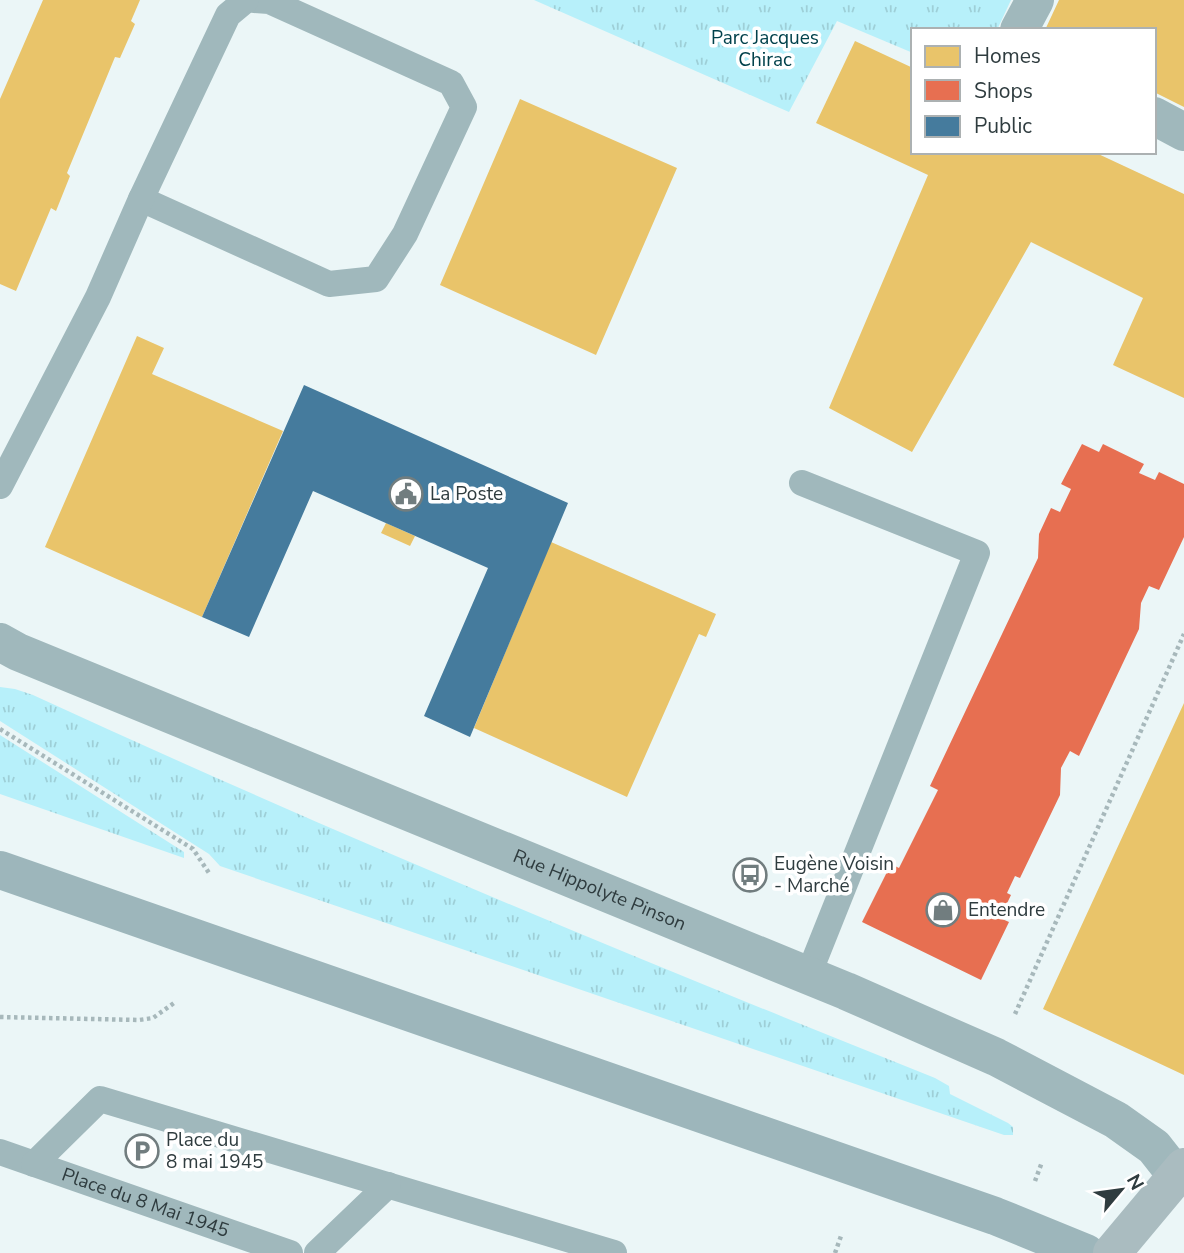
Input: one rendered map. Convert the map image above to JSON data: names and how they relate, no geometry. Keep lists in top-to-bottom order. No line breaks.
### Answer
{"streets":{"street":["Rue Hippolyte Pinson"],"lane":["Place du 8 Mai 1945"]},"parks":["Parc Jacques Chirac"],"places":{"public building":["La Poste"],"bus stop":["Eugène Voisin - Marché"],"shop":["Entendre"],"parking":["Place du 8 mai 1945"]},"legend":["Homes","Shops","Public"],"north":"top right"}
